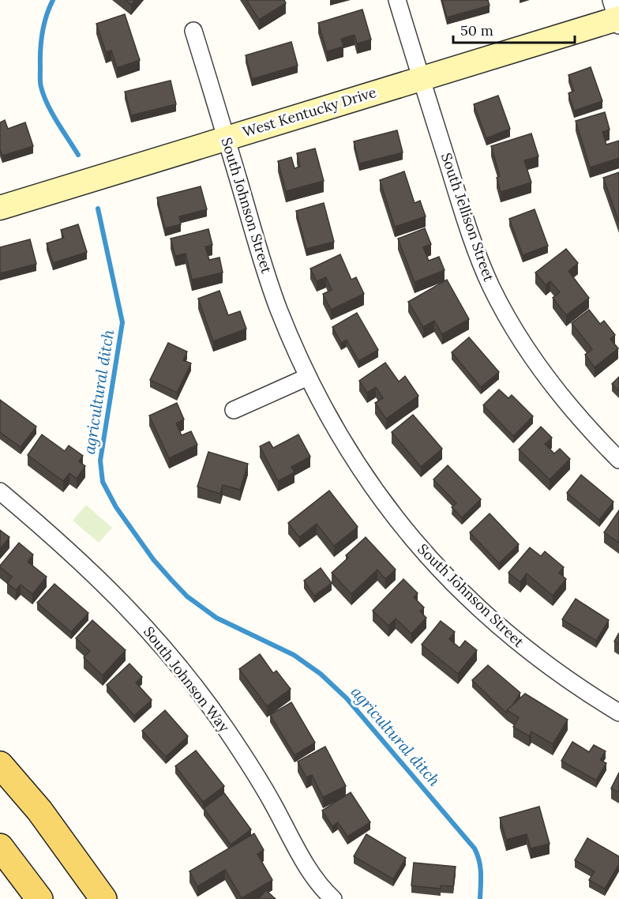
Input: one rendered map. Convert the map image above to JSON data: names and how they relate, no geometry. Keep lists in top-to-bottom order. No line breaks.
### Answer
{"streets":{"street":["West Kentucky Drive","South Johnson Street","South Jellison Street","South Johnson Way"]},"crossings":[["West Kentucky Drive","South Johnson Street"],["West Kentucky Drive","South Jellison Street"]],"water":["agricultural ditch"],"scale_bar":"50 m"}
